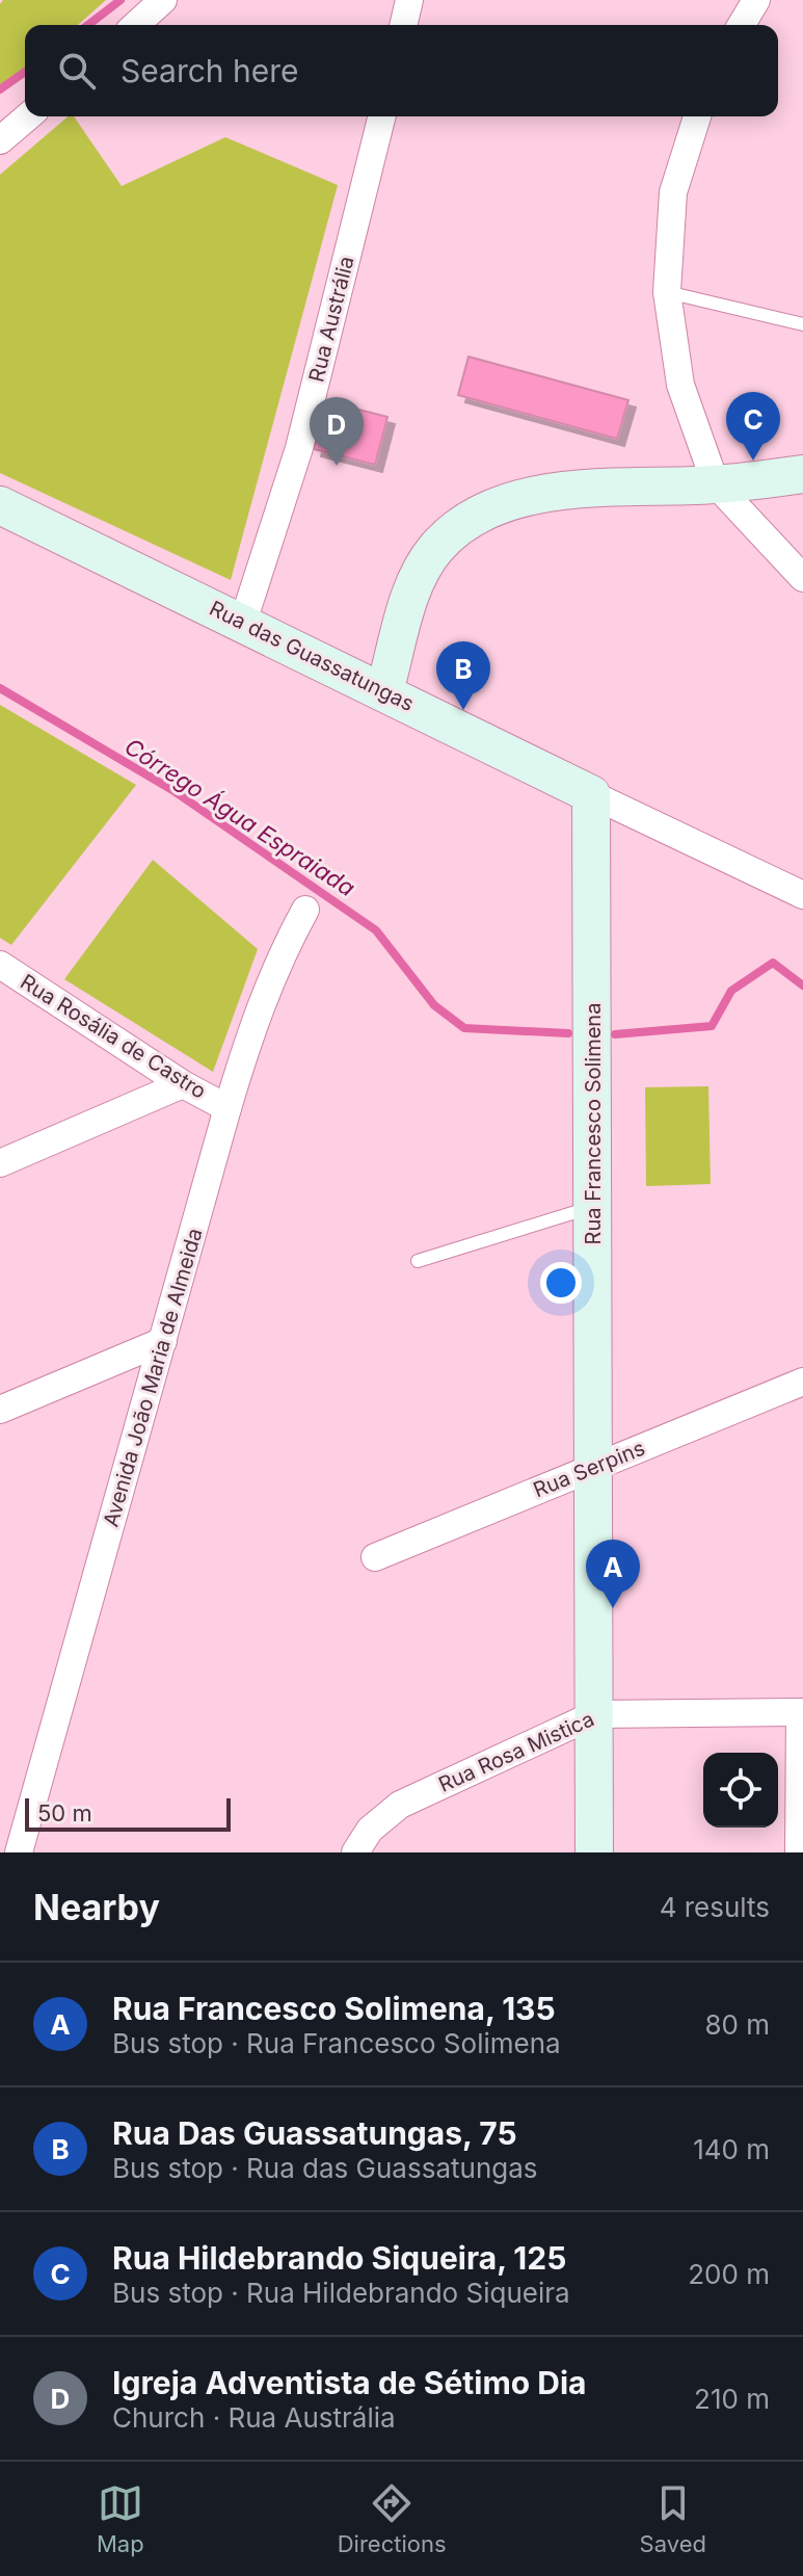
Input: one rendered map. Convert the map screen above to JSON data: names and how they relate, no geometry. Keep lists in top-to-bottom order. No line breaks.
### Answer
{"streets":{"street":["Rua Austrália","Rua das Guassatungas","Rua Rosália de Castro","Rua Francesco Solimena","Avenida João Maria de Almeida","Rua Serpins","Rua Rosa Mistica"]},"crossings":[["Rua Austrália","Rua das Guassatungas"],["Rua das Guassatungas","Rua Francesco Solimena"],["Rua Rosália de Castro","Avenida João Maria de Almeida"],["Rua Francesco Solimena","Rua Serpins"],["Rua Francesco Solimena","Rua Rosa Mistica"]],"water":["Córrego Água Espraiada"],"scale_bar":"50 m","page":{"search":"Search here","pins":["C","D","B","A"],"scale":"50 m","heading":["Nearby","4 results"],"list":[{"mark":"A","name":"Rua Francesco Solimena, 135","note":"Bus stop · Rua Francesco Solimena","value":"80 m"},{"mark":"B","name":"Rua Das Guassatungas, 75","note":"Bus stop · Rua das Guassatungas","value":"140 m"},{"mark":"C","name":"Rua Hildebrando Siqueira, 125","note":"Bus stop · Rua Hildebrando Siqueira","value":"200 m"},{"mark":"D","name":"Igreja Adventista de Sétimo Dia","note":"Church · Rua Austrália","value":"210 m"}],"nav":["Map","Directions","Saved"]}}
